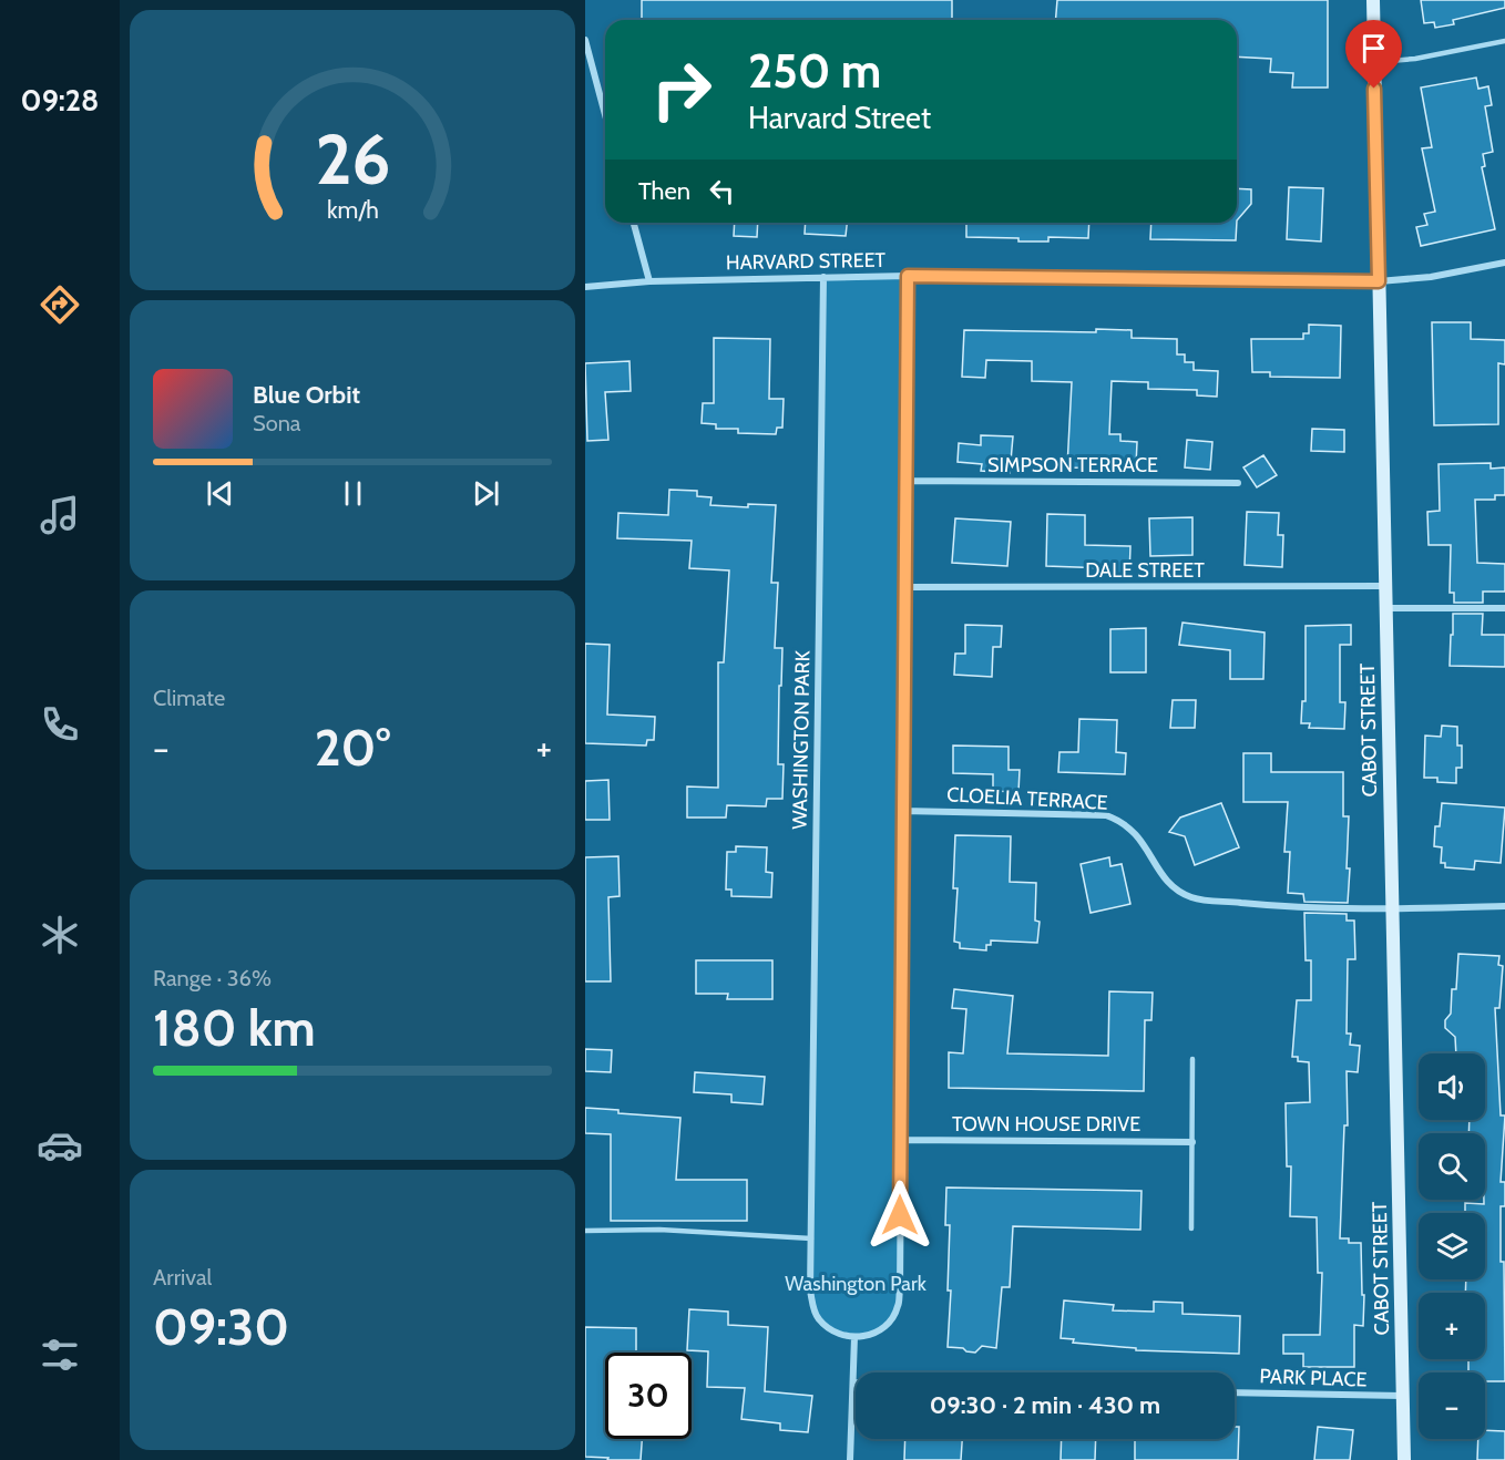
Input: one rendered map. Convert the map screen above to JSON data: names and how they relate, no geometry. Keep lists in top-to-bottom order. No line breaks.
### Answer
{"streets":{"street":["HARVARD STREET","SIMPSON TERRACE","DALE STREET","CABOT STREET","WASHINGTON PARK","CLOELIA TERRACE","TOWN HOUSE DRIVE","PARK PLACE"]},"crossings":[["HARVARD STREET","CABOT STREET"],["HARVARD STREET","WASHINGTON PARK"],["DALE STREET","CABOT STREET"],["CABOT STREET","CLOELIA TERRACE"],["CABOT STREET","PARK PLACE"]],"parks":["Washington Park"],"page":{"tabs":"09:28","turn":["250 m","Harvard Street"],"then":"Then","song":["Blue Orbit","Sona"],"tile":["Climate",["Range · 36%","180 km"],["Arrival","09:30"]],"heat":["−","20°","+"],"map_buttons":["+","−"],"limit":"30","trip":"09:30 · 2 min · 430 m","gauge":["26","km/h"]}}
